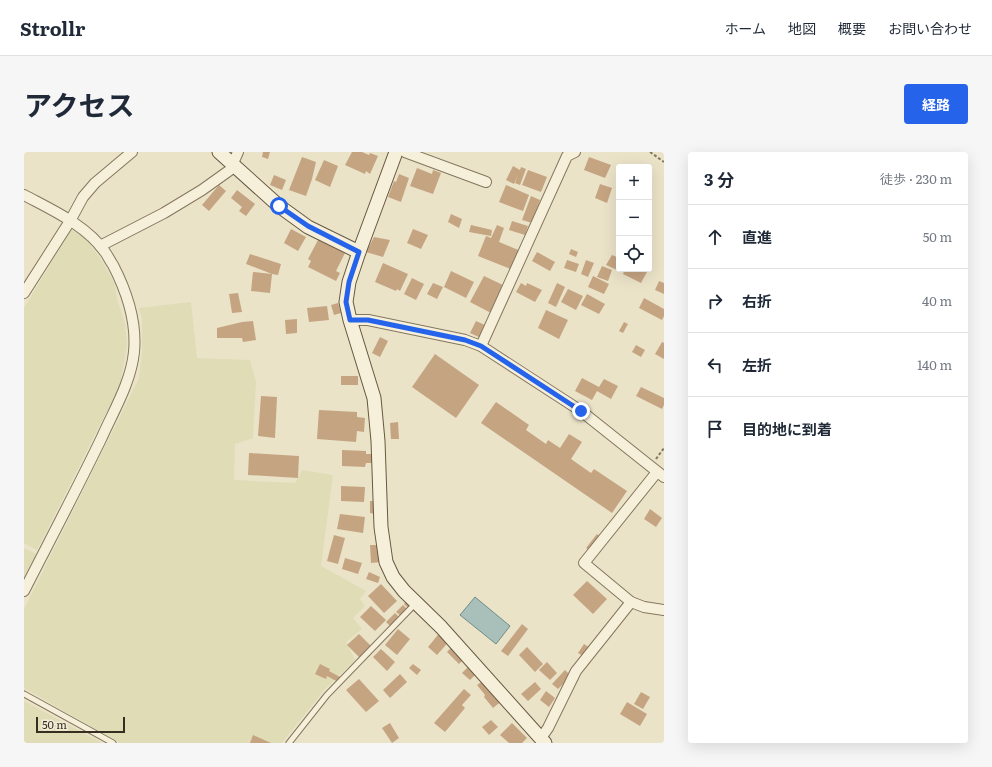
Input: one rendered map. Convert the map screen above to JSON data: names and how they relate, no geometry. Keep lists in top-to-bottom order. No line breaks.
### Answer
{"scale_bar":"50 m","page":{"header":"Strollr","nav":["ホーム","地図","概要","お問い合わせ"],"title":"アクセス","buttons":"経路","heading":["3 分","徒歩 · 230 m"],"map_buttons":["+","−"],"list":[["直進","50 m"],["右折","40 m"],["左折","140 m"],"目的地に到着"],"scale":"50 m"}}
